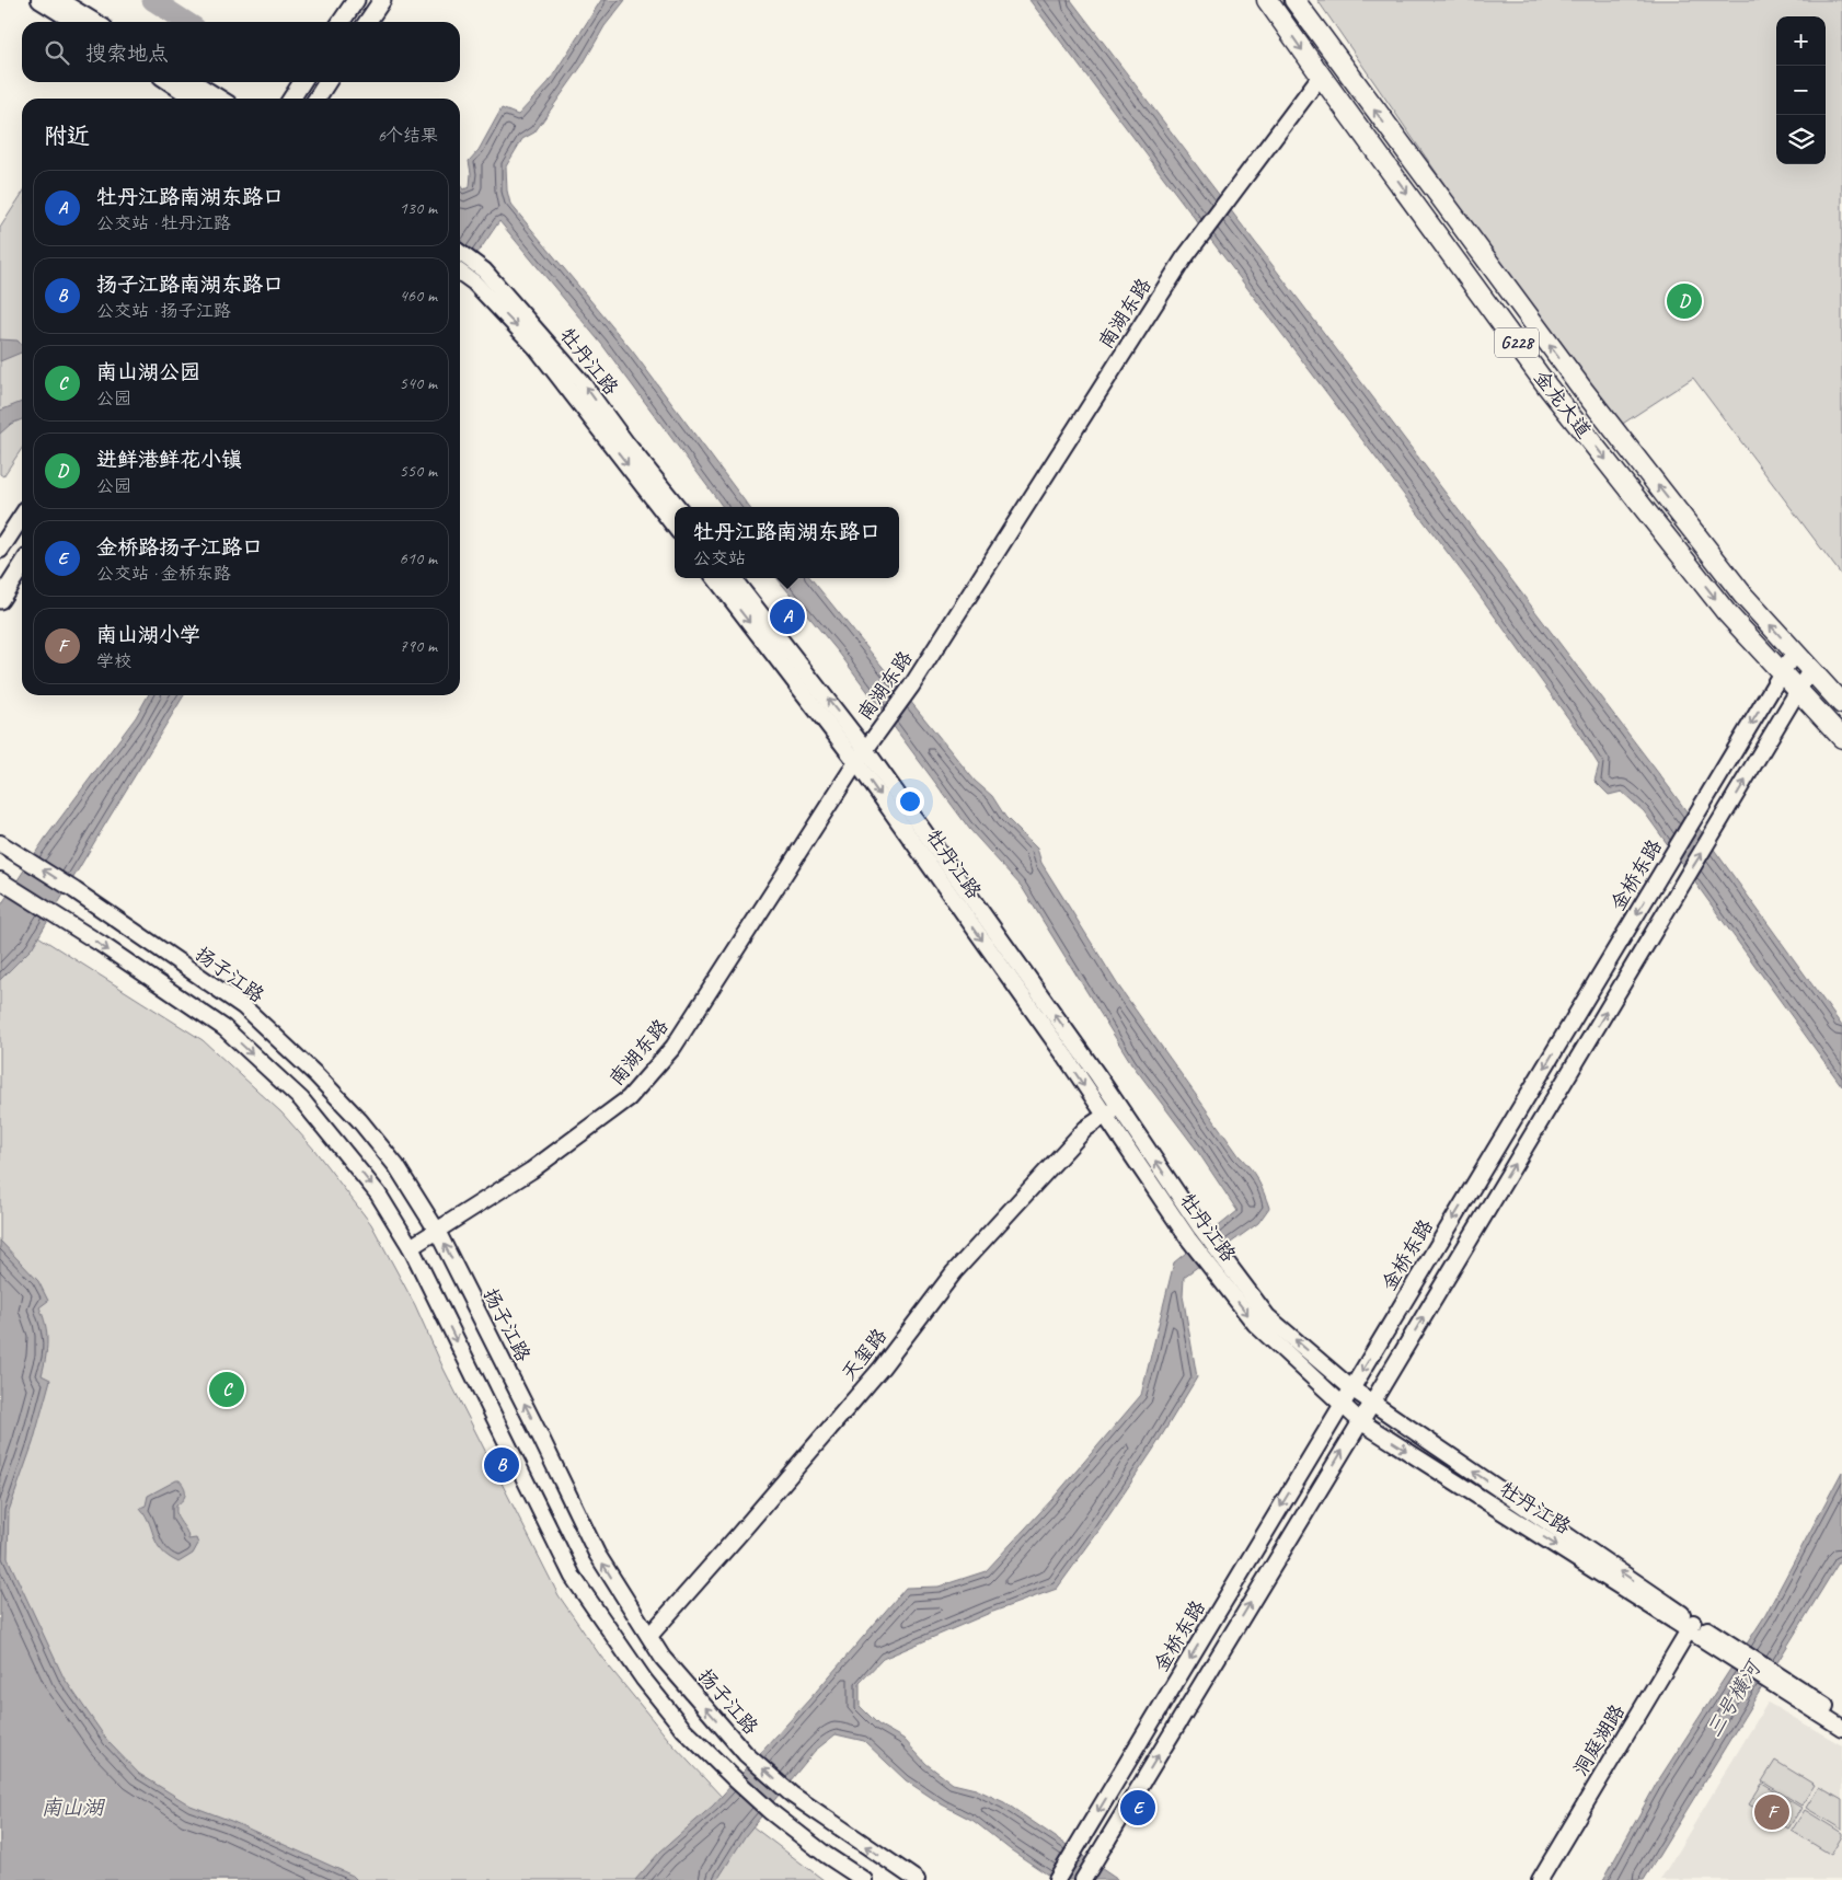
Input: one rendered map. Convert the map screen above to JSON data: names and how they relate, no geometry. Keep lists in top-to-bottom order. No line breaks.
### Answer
{"streets":{"highway":["G228","金龙大道"],"street":["南湖东路","牡丹江路","金桥东路","扬子江路","天玺路","洞庭湖路"]},"crossings":[["南湖东路","牡丹江路"],["南湖东路","金龙大道"],["南湖东路","扬子江路"],["牡丹江路","金桥东路"],["牡丹江路","天玺路"],["牡丹江路","洞庭湖路"],["金龙大道","金桥东路"],["扬子江路","天玺路"]],"water":["三号横河","南山湖"],"page":{"map_buttons":["+","−"],"search":"搜索地点","heading":["附近","6个结果"],"list":[{"mark":"A","name":"牡丹江路南湖东路口","note":"公交站 · 牡丹江路","value":"130 m"},{"mark":"B","name":"扬子江路南湖东路口","note":"公交站 · 扬子江路","value":"460 m"},{"mark":"C","name":"南山湖公园","note":"公园","value":"540 m"},{"mark":"D","name":"进鲜港鲜花小镇","note":"公园","value":"550 m"},{"mark":"E","name":"金桥路扬子江路口","note":"公交站 · 金桥东路","value":"610 m"},{"mark":"F","name":"南山湖小学","note":"学校","value":"790 m"}],"pins":["D","A","C","B","E","F"],"popup":["牡丹江路南湖东路口","公交站"]}}
